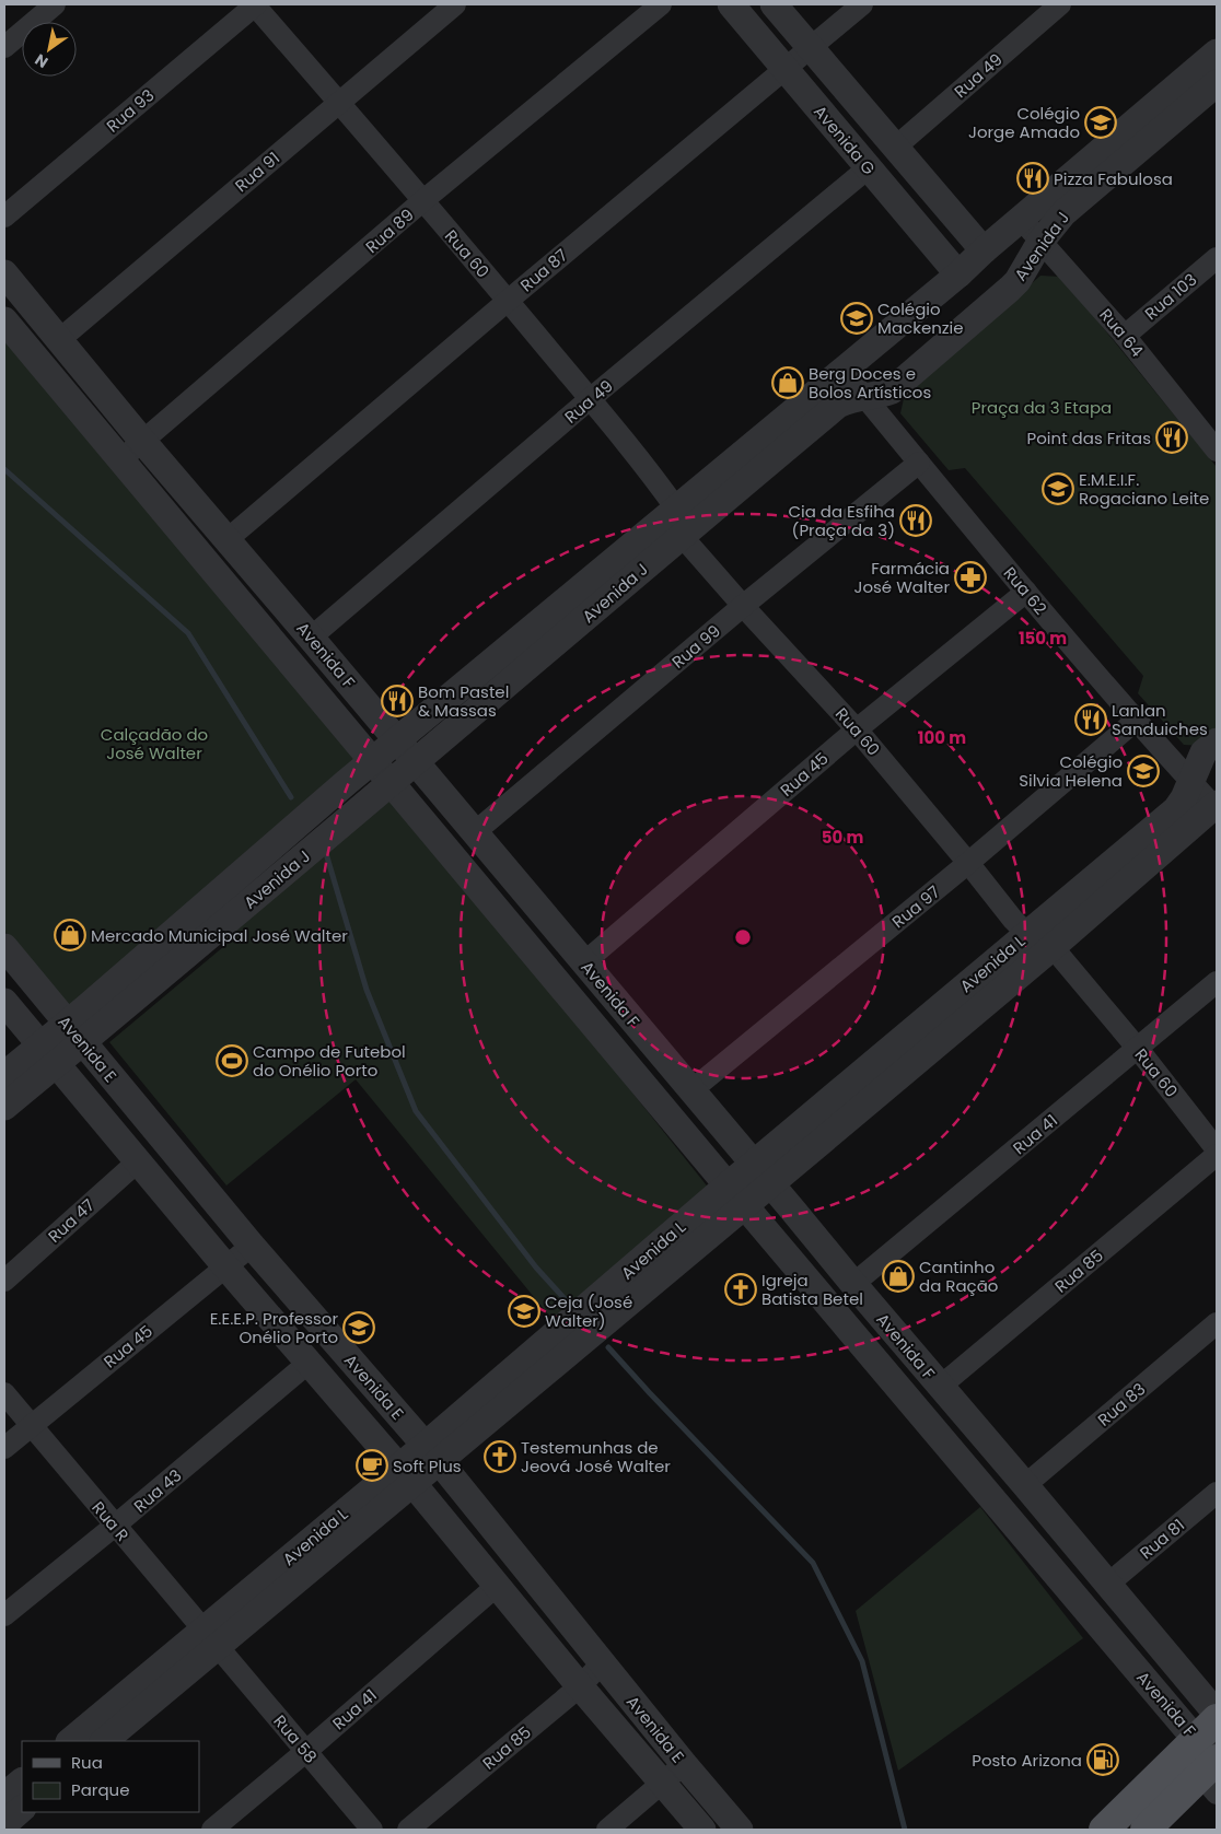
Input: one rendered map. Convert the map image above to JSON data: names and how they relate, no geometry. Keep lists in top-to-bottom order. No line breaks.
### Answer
{"streets":{"street":["Rua 49","Rua 93","Avenida G","Rua 91","Rua 89","Avenida J","Rua 60","Rua 87","Rua 103","Rua 64","Rua 62","Rua 99","Avenida F","Rua 45","Rua 97","Avenida L","Avenida E","Rua 41","Rua 47","Rua 85","Rua 83","Rua 43","Rua R","Rua 81","Rua 58"]},"crossings":[["Rua 49","Avenida G"],["Rua 49","Rua 60"],["Rua 49","Avenida F"],["Rua 93","Rua 60"],["Avenida G","Avenida J"],["Avenida G","Rua 87"],["Rua 91","Rua 60"],["Rua 91","Avenida F"],["Rua 89","Rua 60"],["Rua 89","Avenida F"],["Avenida J","Rua 60"],["Avenida J","Rua 64"],["Avenida J","Rua 62"],["Avenida J","Avenida F"],["Avenida J","Avenida E"],["Rua 60","Rua 87"],["Rua 60","Rua 99"],["Rua 60","Rua 45"],["Rua 60","Rua 97"],["Rua 60","Avenida L"],["Rua 60","Rua 41"],["Rua 87","Avenida F"],["Rua 103","Rua 64"],["Rua 62","Rua 99"],["Rua 62","Rua 45"],["Rua 62","Rua 97"],["Rua 62","Avenida L"],["Rua 99","Avenida F"],["Avenida F","Rua 45"],["Avenida F","Rua 97"],["Avenida F","Avenida L"],["Avenida F","Rua 41"],["Avenida F","Rua 85"],["Avenida F","Rua 83"],["Avenida F","Rua 81"],["Rua 45","Avenida E"],["Rua 45","Rua R"],["Avenida L","Avenida E"],["Avenida L","Rua R"],["Avenida L","Rua 58"],["Avenida E","Rua 41"],["Avenida E","Rua 47"],["Avenida E","Rua 85"],["Avenida E","Rua 43"],["Rua 41","Rua 58"],["Rua 43","Rua R"],["Rua R","Rua 58"]],"parks":["Praça da 3 Etapa","Calçadão do José Walter"],"places":{"school or university":["Colégio Jorge Amado","Colégio Mackenzie","E.M.E.I.F. Rogaciano Leite","Colégio Silvia Helena","Ceja (José Walter)","E.E.E.P. Professor Onélio Porto"],"restaurant":["Pizza Fabulosa","Point das Fritas","Cia da Esfiha (Praça da 3)","Bom Pastel & Massas","Lanlan Sanduiches"],"shop":["Berg Doces e Bolos Artísticos","Mercado Municipal José Walter","Cantinho da Ração"],"pharmacy":["Farmácia José Walter"],"sports":["Campo de Futebol do Onélio Porto"],"church":["Igreja Batista Betel","Testemunhas de Jeová José Walter"],"cafe":["Soft Plus"],"fuel station":["Posto Arizona"]},"legend":["Rua","Parque"],"north":"bottom left","rings":["150 m","100 m","50 m"]}
